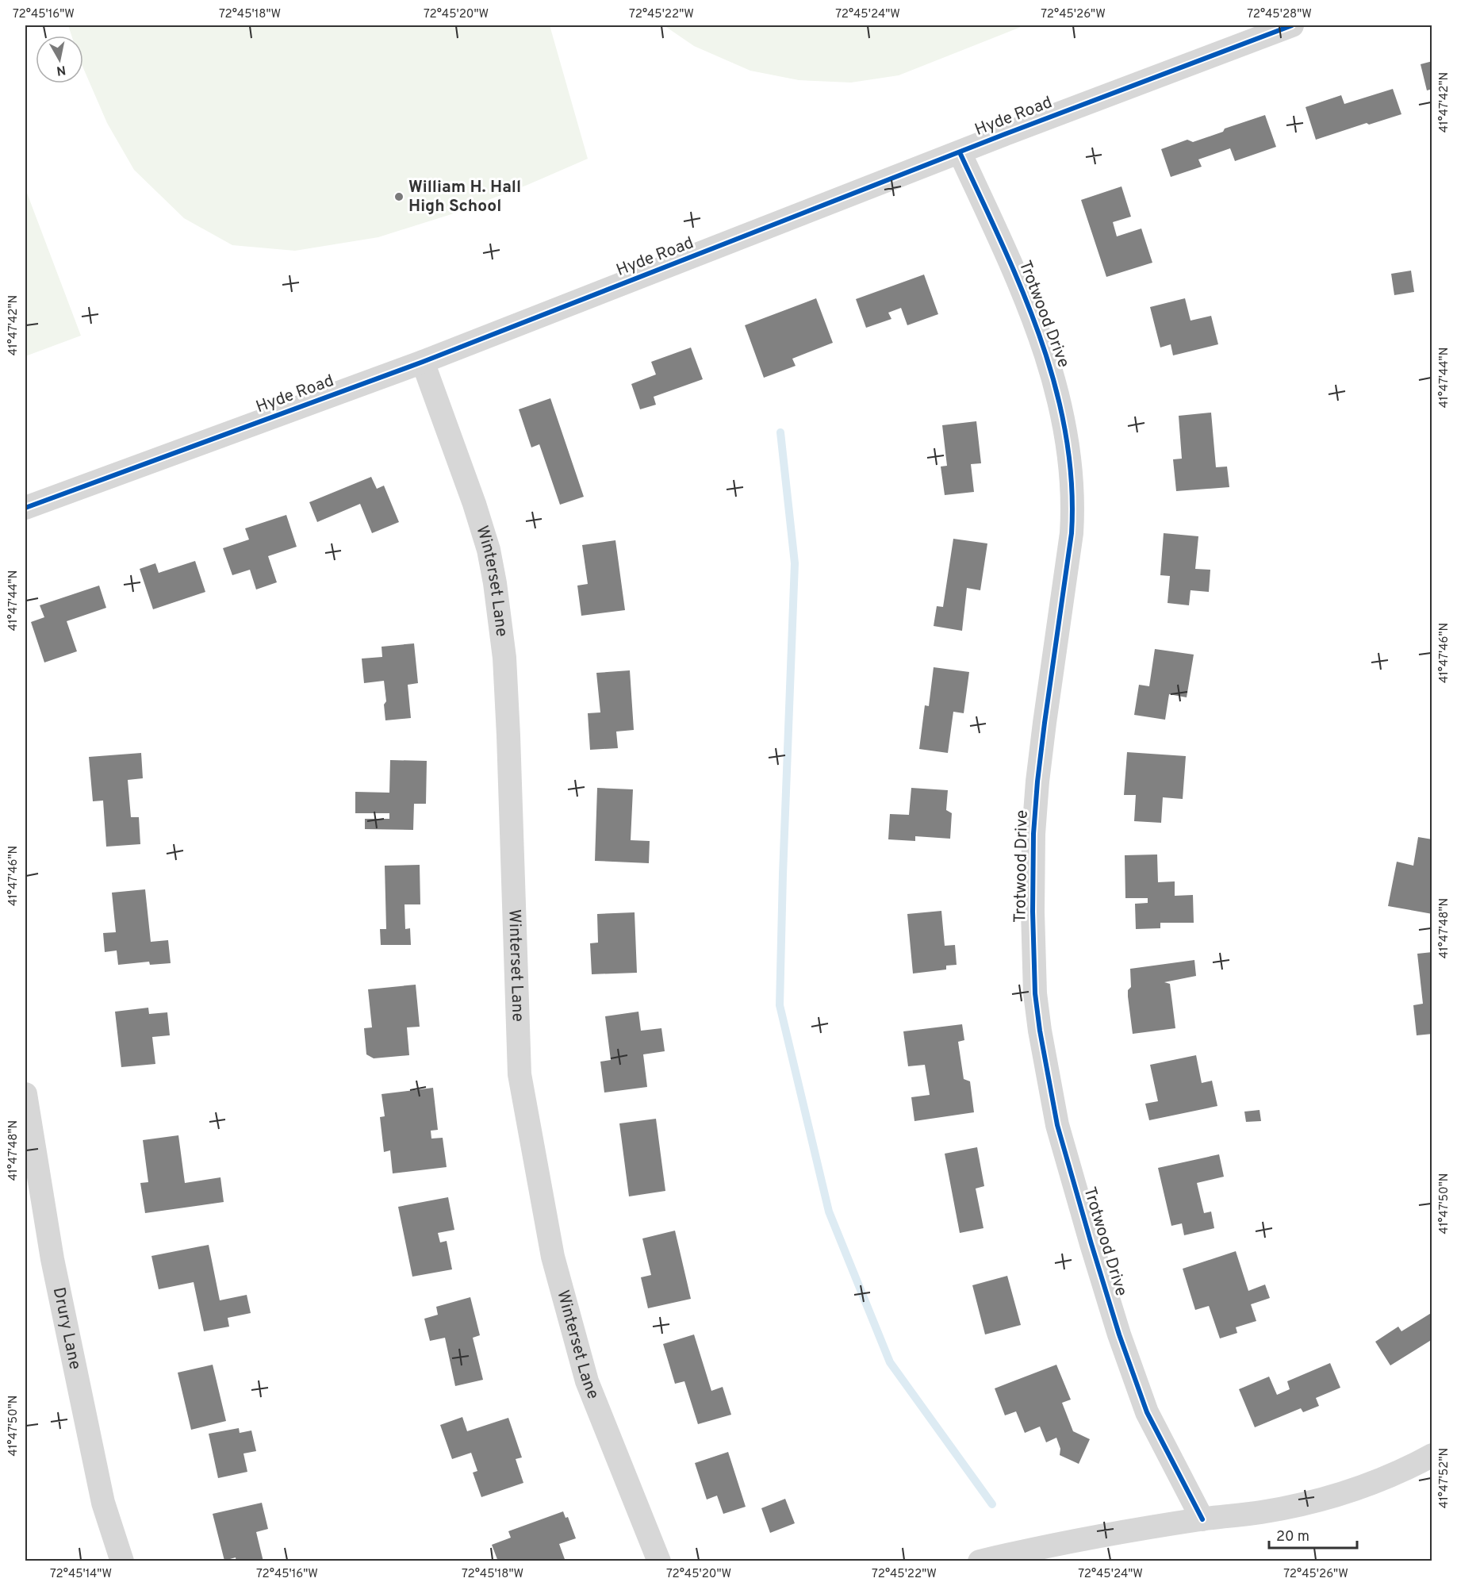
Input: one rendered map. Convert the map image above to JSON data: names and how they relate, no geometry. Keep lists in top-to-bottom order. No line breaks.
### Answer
{"streets":{"street":["Hyde Road","Trotwood Drive","Winterset Lane","Drury Lane"]},"crossings":[["Hyde Road","Trotwood Drive"],["Hyde Road","Winterset Lane"]],"places":["William H. Hall High School"],"scale_bar":"20 m","north":"bottom","coordinates":["72°45'16\"W","72°45'18\"W","72°45'20\"W","72°45'22\"W","72°45'24\"W","72°45'26\"W","72°45'28\"W","41°47'42\"N","41°47'44\"N","41°47'46\"N","41°47'48\"N","41°47'50\"N","41°47'52\"N","72°45'14\"W"]}
